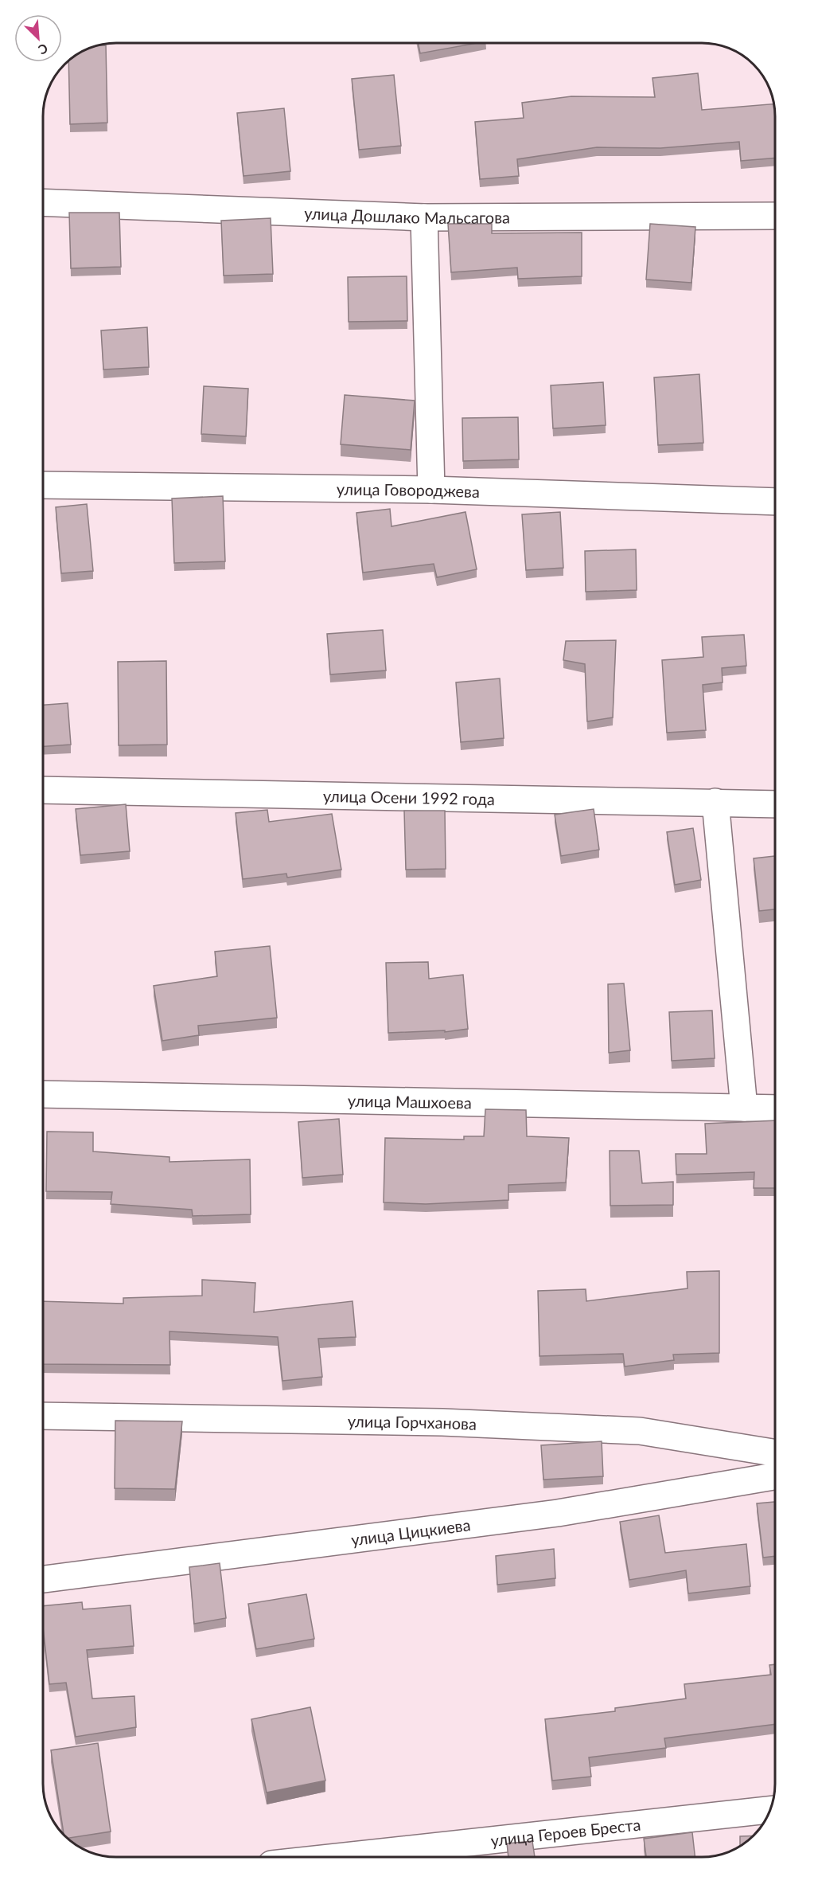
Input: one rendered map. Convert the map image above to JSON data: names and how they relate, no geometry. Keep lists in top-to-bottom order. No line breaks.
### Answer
{"streets":{"street":["улица Дошлако Мальсагова","улица Говороджева","улица Осени 1992 года","улица Машхоева","улица Горчханова","улица Цицкиева","улица Героев Бреста"]},"north":"bottom right"}
